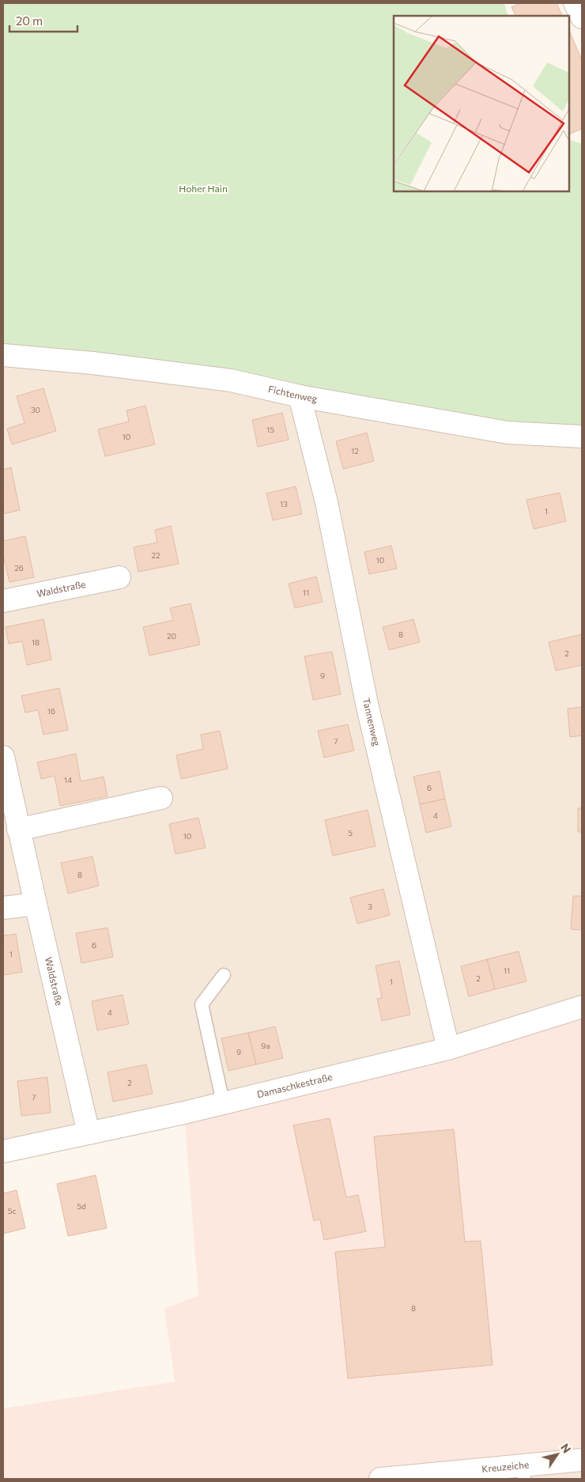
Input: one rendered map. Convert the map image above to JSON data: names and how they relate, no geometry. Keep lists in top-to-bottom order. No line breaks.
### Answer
{"streets":{"street":["Fichtenweg","Waldstraße","Tannenweg","Damaschkestraße","Kreuzeiche"]},"crossings":[["Fichtenweg","Tannenweg"],["Waldstraße","Damaschkestraße"],["Tannenweg","Damaschkestraße"]],"parks":["Hoher Hain"],"house_numbers":["30","15","10","12","13","1","22","10","26","11","8","20","18","2","9","16","7","14","6","4","5","10","8","3","6","1","11","2","1","4","9a","9","2","7","5d","5c","8"],"scale_bar":"20 m","north":"top right"}
